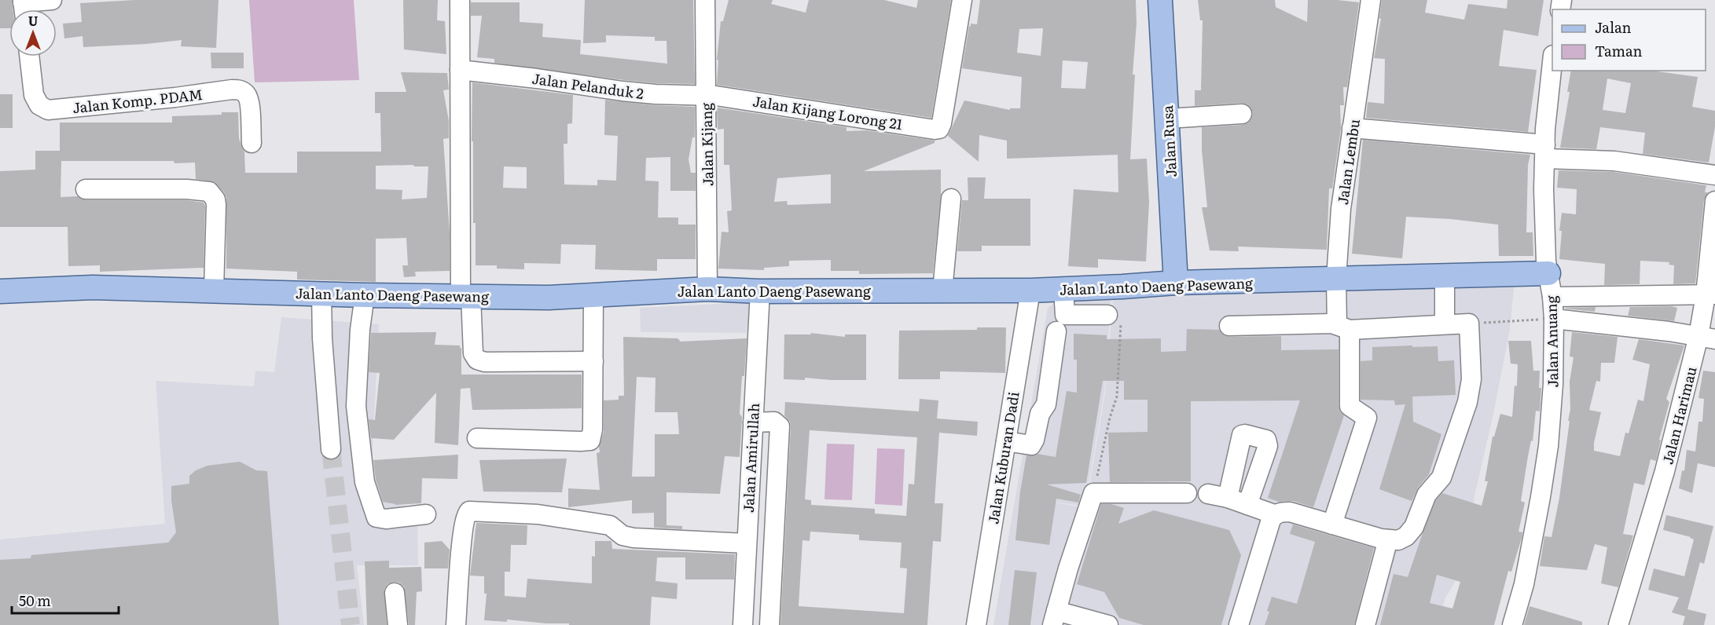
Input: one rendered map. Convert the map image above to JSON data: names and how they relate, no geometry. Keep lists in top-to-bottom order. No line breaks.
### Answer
{"streets":{"main road":["Jalan Rusa","Jalan Lanto Daeng Pasewang"],"street":["Jalan Pelanduk 2","Jalan Komp. PDAM","Jalan Kijang Lorong 21","Jalan Kijang","Jalan Lembu","Jalan Anuang","Jalan Harimau","Jalan Amirullah","Jalan Kuburan Dadi"]},"crossings":[["Jalan Pelanduk 2","Jalan Kijang Lorong 21"],["Jalan Pelanduk 2","Jalan Kijang"],["Jalan Kijang Lorong 21","Jalan Kijang"],["Jalan Rusa","Jalan Lanto Daeng Pasewang"],["Jalan Kijang","Jalan Lanto Daeng Pasewang"],["Jalan Lembu","Jalan Lanto Daeng Pasewang"],["Jalan Lanto Daeng Pasewang","Jalan Anuang"],["Jalan Lanto Daeng Pasewang","Jalan Amirullah"],["Jalan Lanto Daeng Pasewang","Jalan Kuburan Dadi"]],"legend":["Jalan","Taman"],"scale_bar":"50 m","north":"top"}
